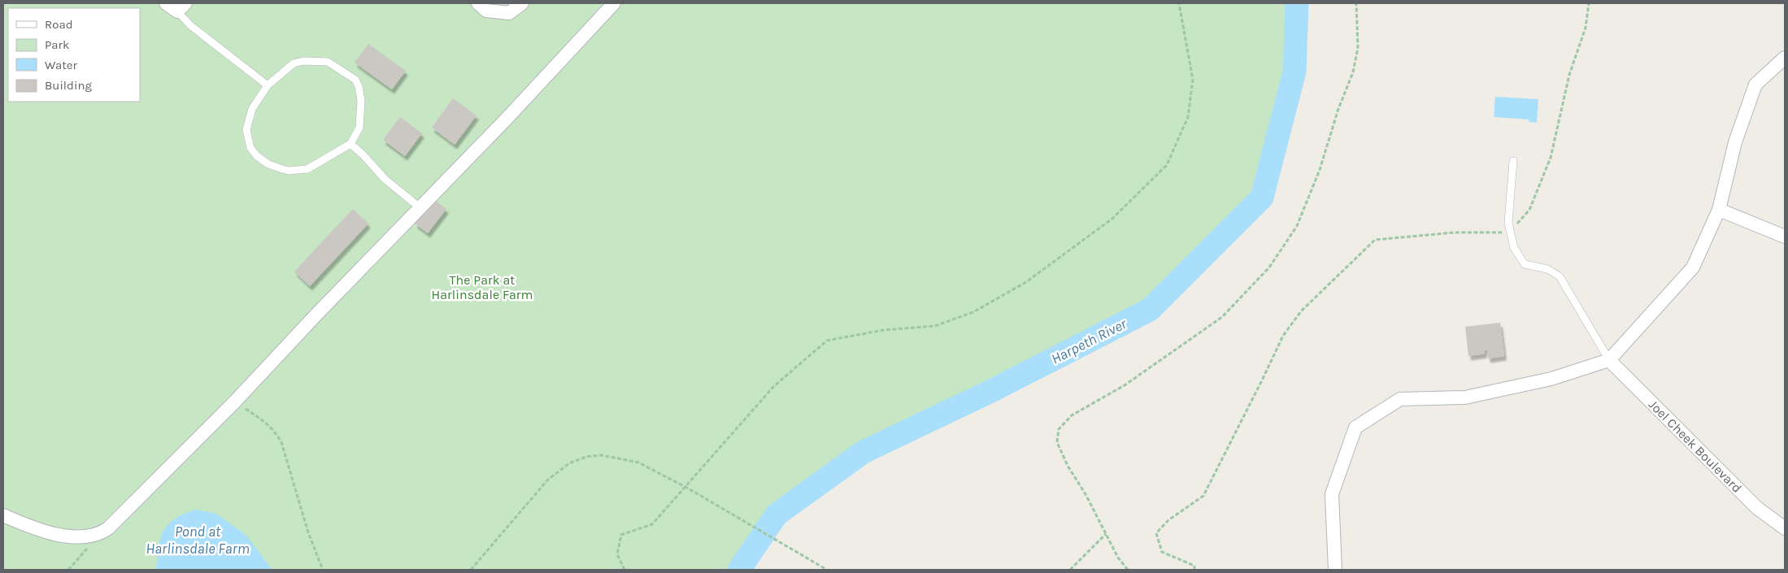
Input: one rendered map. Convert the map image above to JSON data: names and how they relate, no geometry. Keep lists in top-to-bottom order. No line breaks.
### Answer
{"streets":{"street":["Joel Cheek Boulevard"]},"water":["Harpeth River","Pond at Harlinsdale Farm"],"parks":["The Park at Harlinsdale Farm"],"legend":["Road","Park","Water","Building"]}
